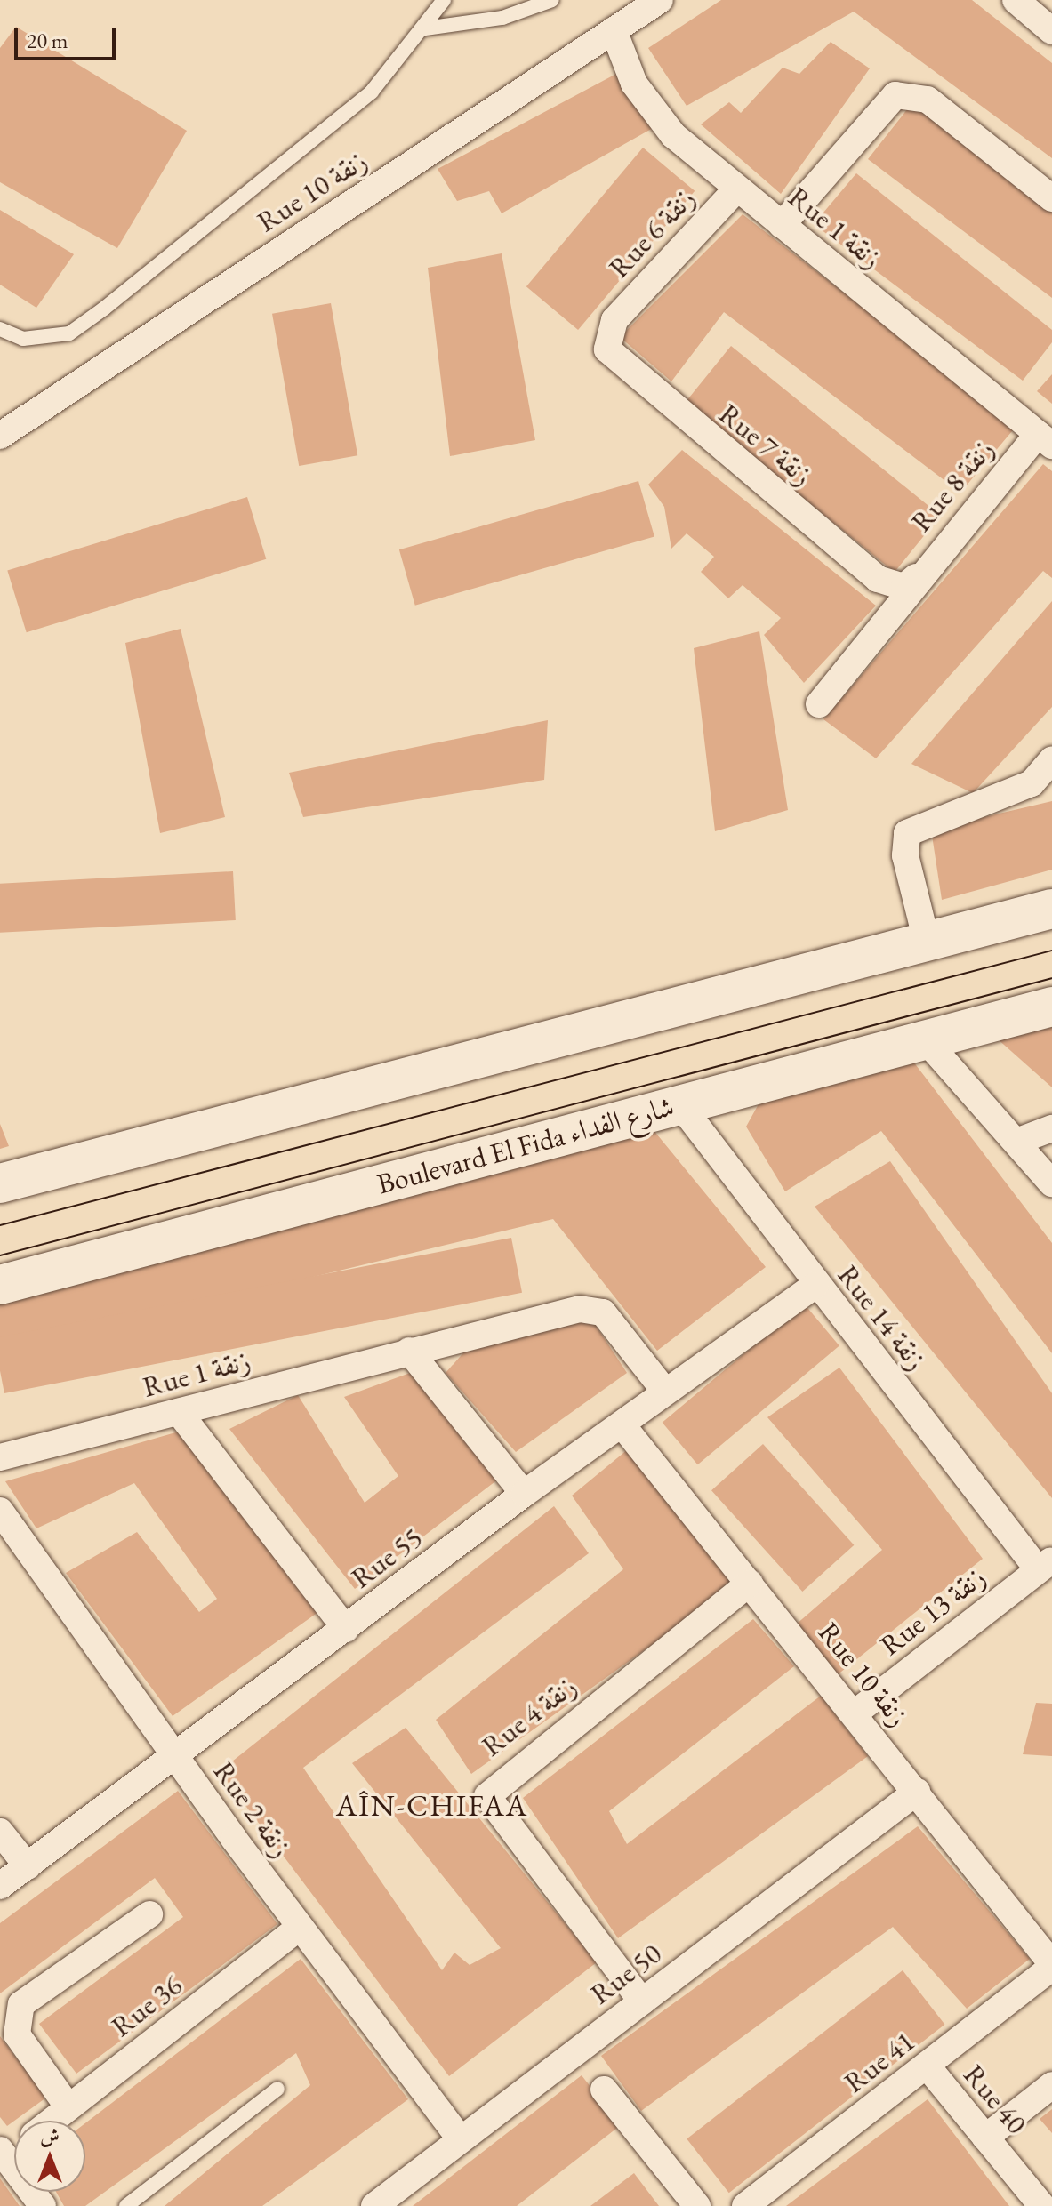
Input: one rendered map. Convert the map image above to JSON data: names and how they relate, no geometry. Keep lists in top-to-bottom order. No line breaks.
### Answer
{"streets":{"main road":["Boulevard El Fida شارع الفداء"],"street":["Rue 10 زنقة","Rue 1 زنقة","Rue 6 زنقة","Rue 7 زنقة","Rue 8 زنقة","Rue 14 زنقة","Rue 55","Rue 13 زنقة","Rue 4 زنقة","Rue 2 زنقة","Rue 50","Rue 36","Rue 41","Rue 40"]},"crossings":[["Rue 10 زنقة","Rue 1 زنقة"],["Rue 10 زنقة","Rue 55"],["Rue 10 زنقة","Rue 13 زنقة"],["Rue 10 زنقة","Rue 4 زنقة"],["Rue 10 زنقة","Rue 50"],["Rue 10 زنقة","Rue 41"],["Rue 1 زنقة","Rue 6 زنقة"],["Rue 1 زنقة","Rue 8 زنقة"],["Rue 1 زنقة","Rue 55"],["Rue 6 زنقة","Rue 7 زنقة"],["Rue 7 زنقة","Rue 8 زنقة"],["Boulevard El Fida شارع الفداء","Rue 14 زنقة"],["Rue 14 زنقة","Rue 55"],["Rue 14 زنقة","Rue 13 زنقة"],["Rue 55","Rue 2 زنقة"],["Rue 4 زنقة","Rue 50"],["Rue 2 زنقة","Rue 50"],["Rue 2 زنقة","Rue 36"],["Rue 41","Rue 40"]],"districts":["AÎN-CHIFAA"],"scale_bar":"20 m","north":"top"}
